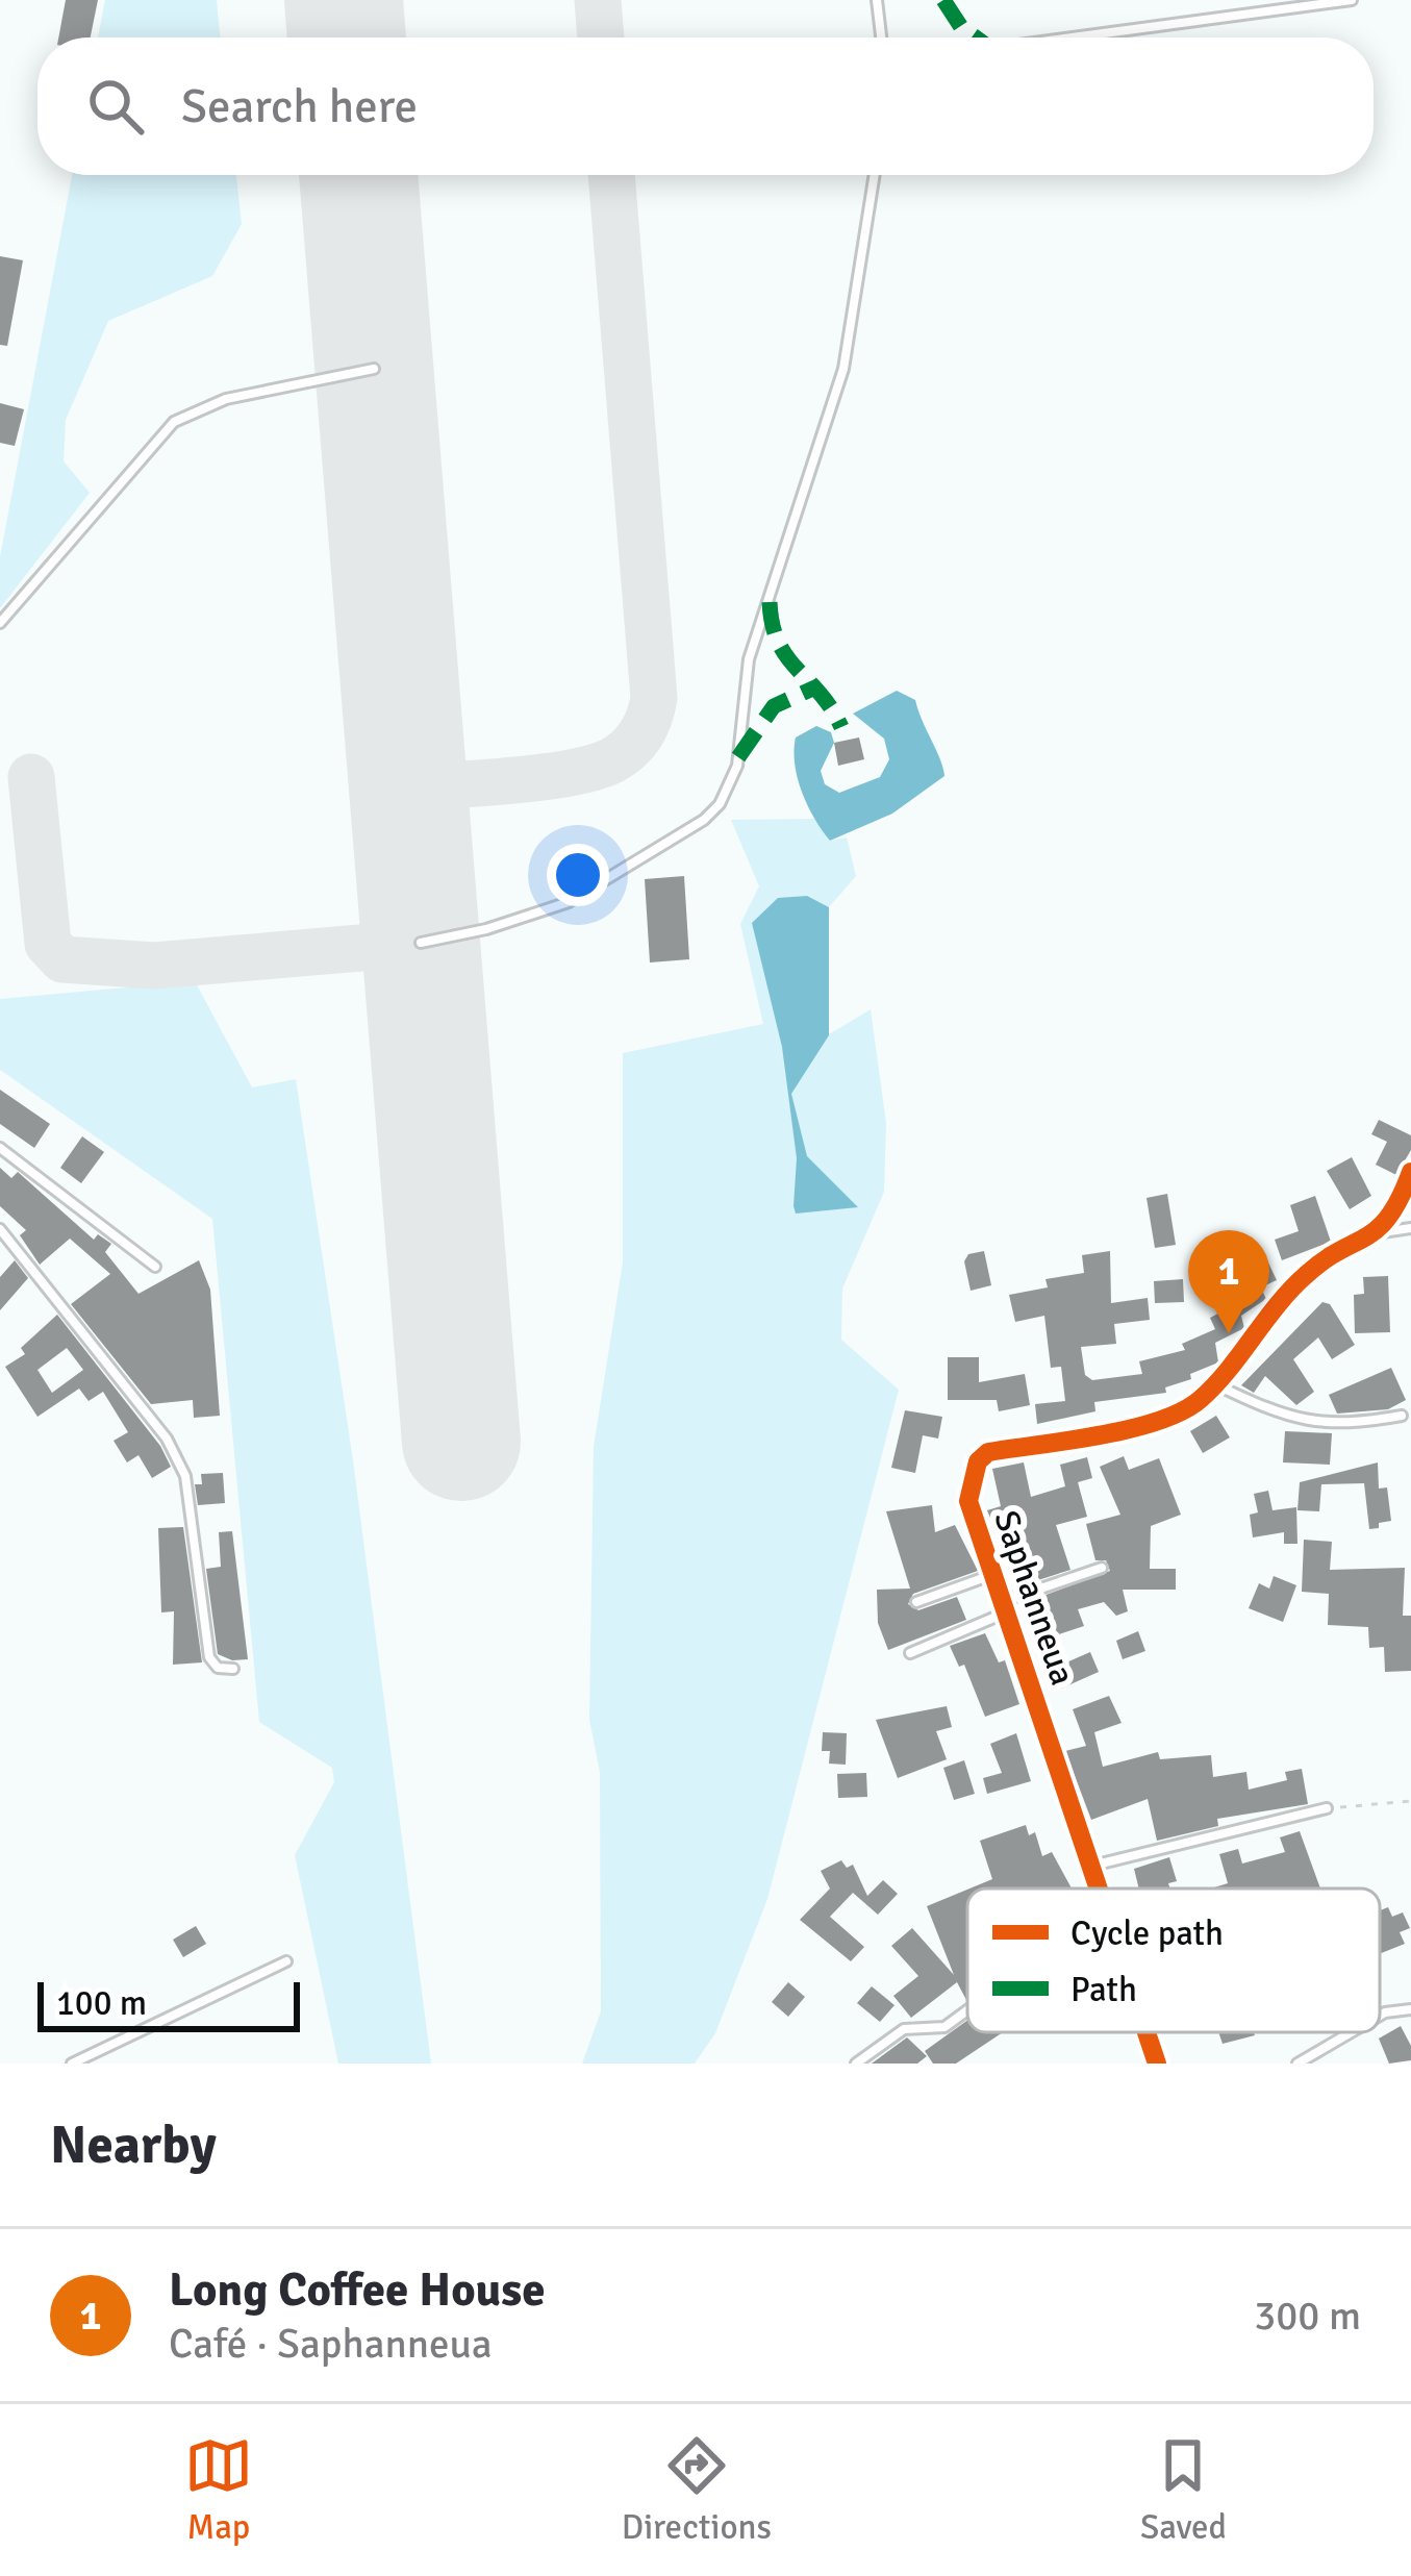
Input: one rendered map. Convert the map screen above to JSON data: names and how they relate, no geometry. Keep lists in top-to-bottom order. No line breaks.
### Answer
{"streets":{"street":["Saphanneua"]},"legend":["Cycle path","Path"],"scale_bar":"100 m","page":{"search":"Search here","pins":"1","scale":"100 m","heading":"Nearby","list":[{"mark":"1","name":"Long Coffee House","note":"Café · Saphanneua","value":"300 m"}],"nav":["Map","Directions","Saved"]}}
